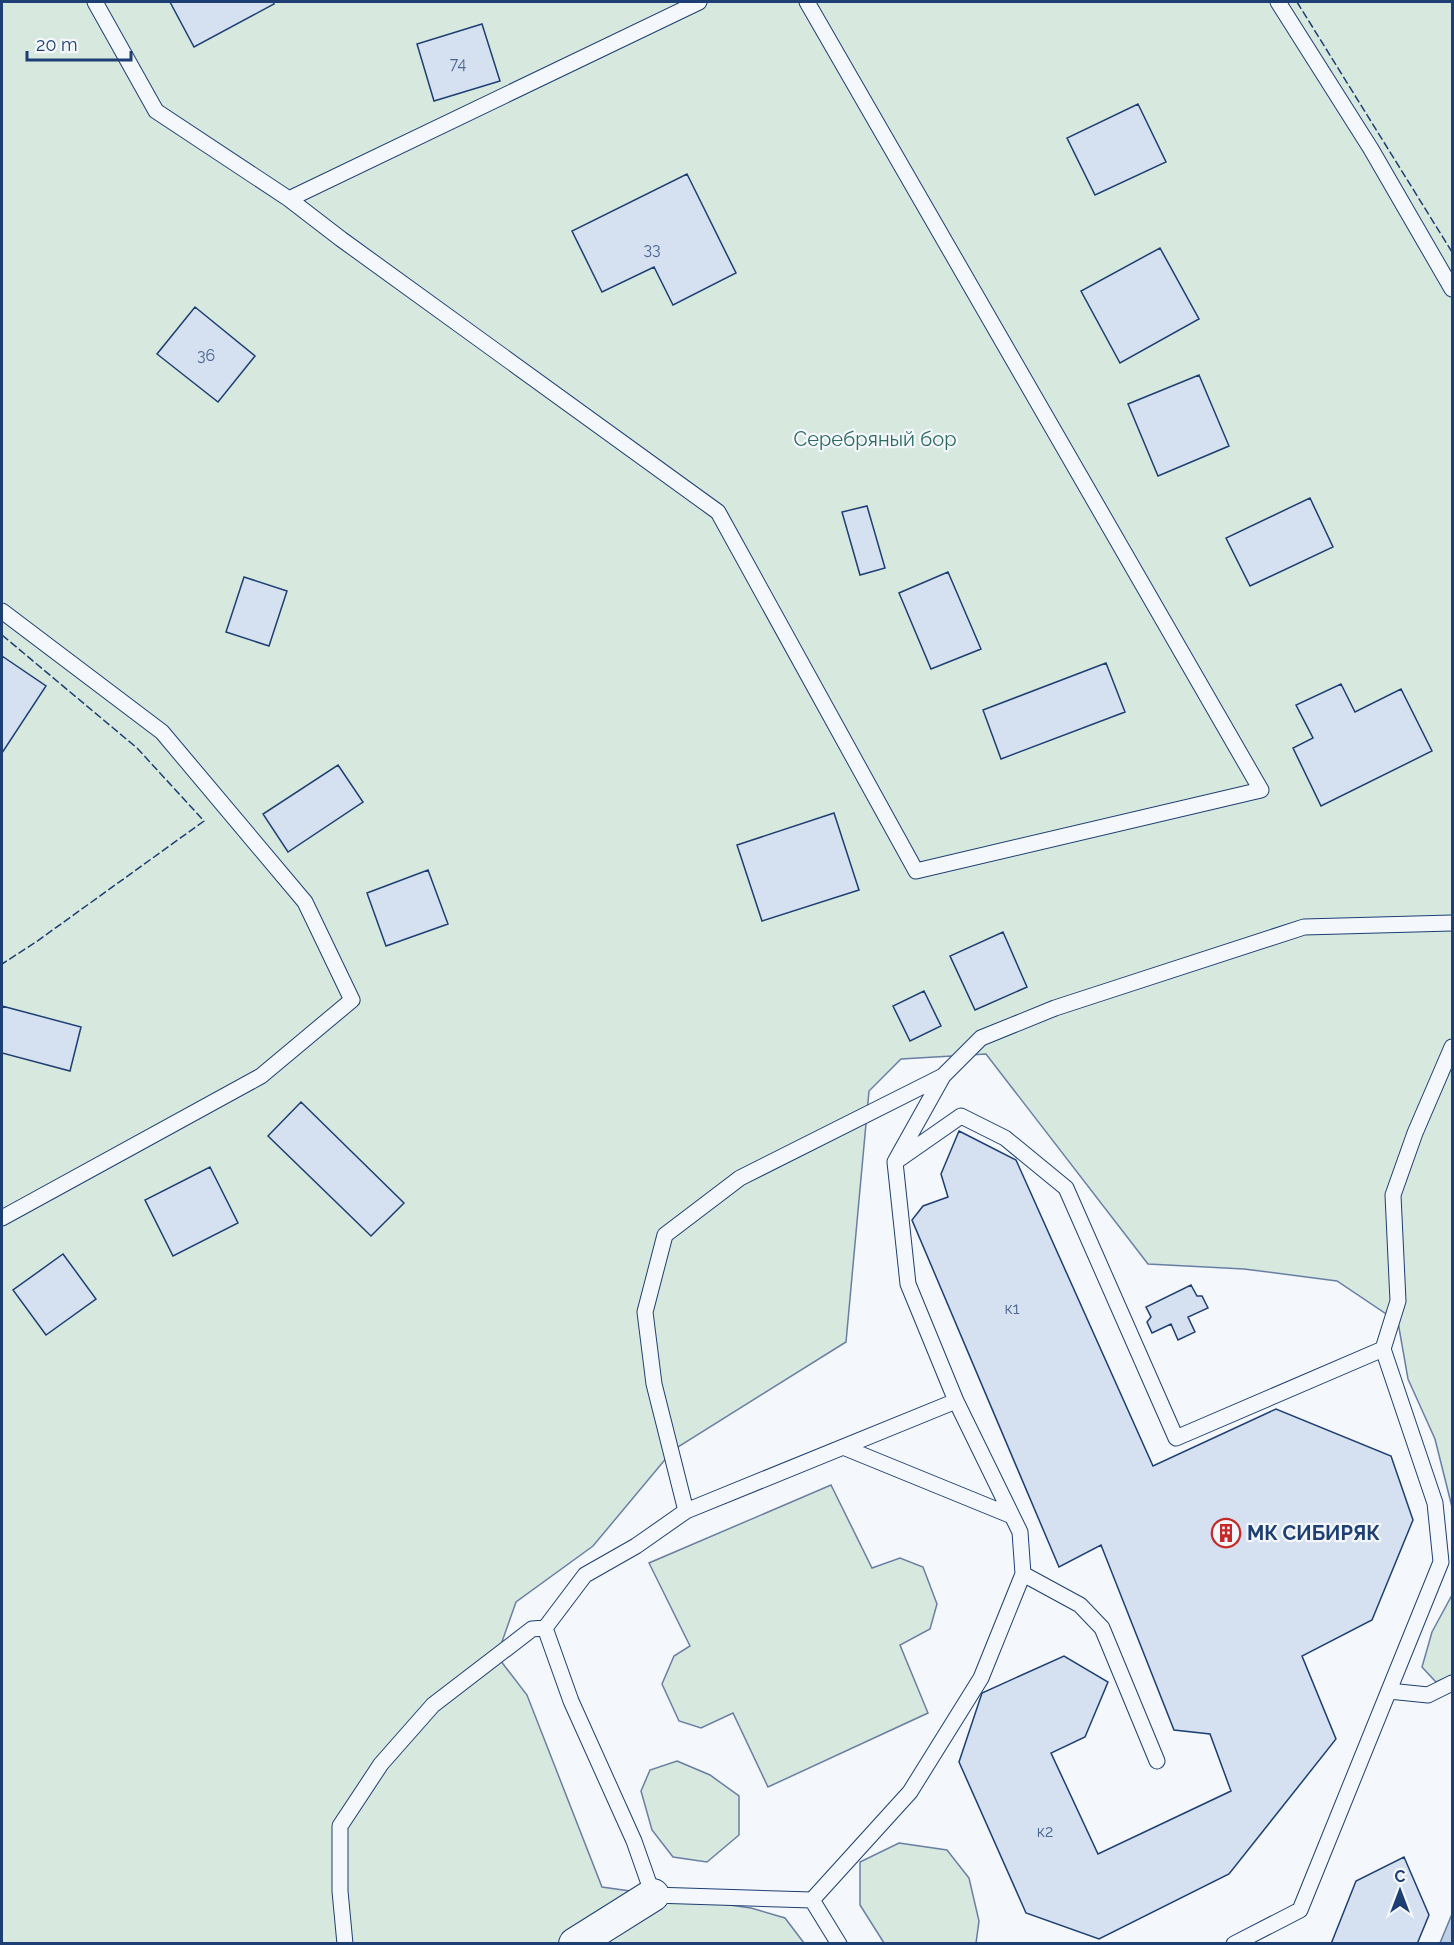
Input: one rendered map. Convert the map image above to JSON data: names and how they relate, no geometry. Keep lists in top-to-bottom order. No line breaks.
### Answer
{"parks":["Серебряный бор"],"places":{"building":["МК СИБИРЯК"]},"house_numbers":["74","33","36","к1","к2"],"scale_bar":"20 m","north":"top"}
